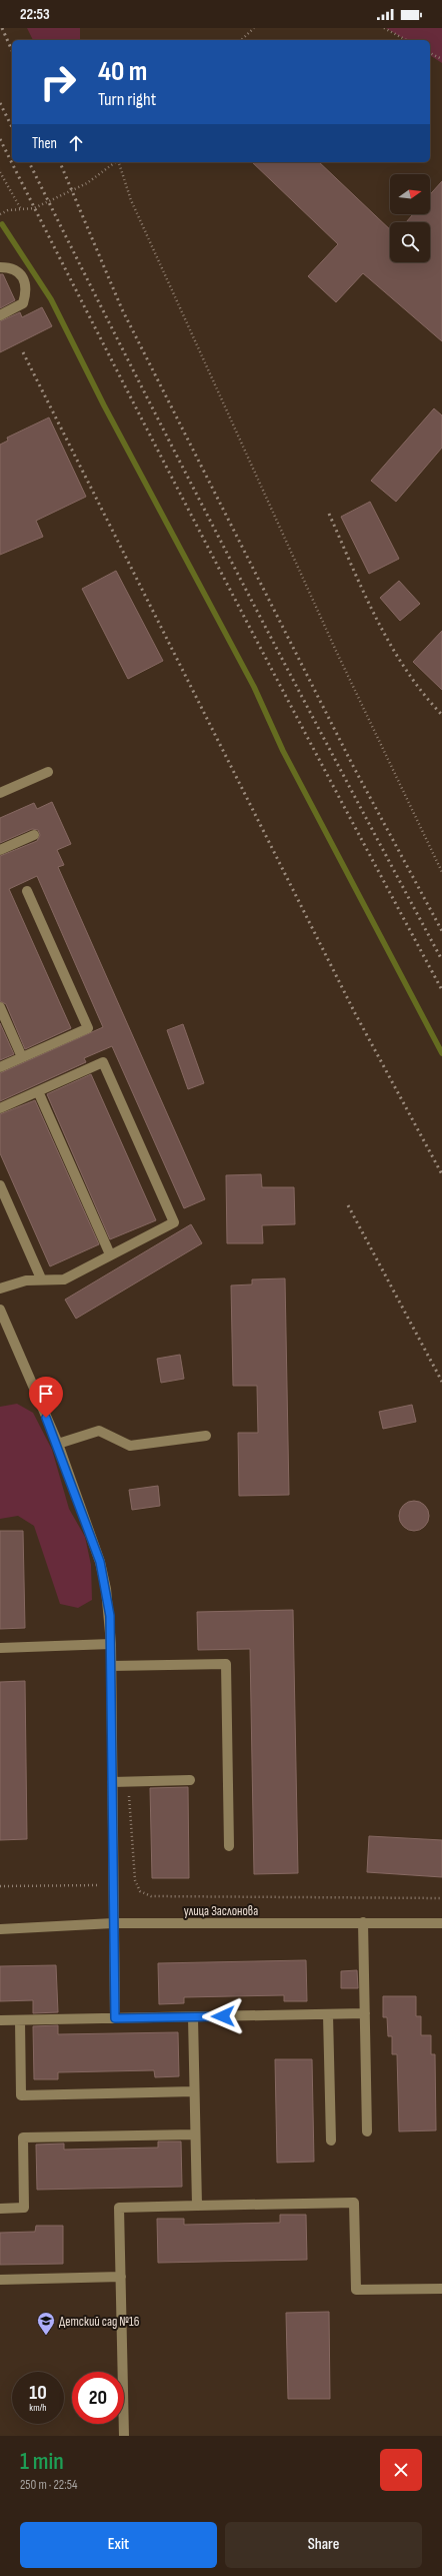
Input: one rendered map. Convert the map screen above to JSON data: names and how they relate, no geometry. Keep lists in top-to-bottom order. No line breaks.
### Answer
{"streets":{"street":["улица Заслонова"]},"places":{"school or university":["Детский сад №16"]},"north":"right","page":{"status":"22:53","turn":["40 m","Turn right"],"then":"Then","speed":"10 km/h","limit":"20","heading":["1 min","250 m · 22:54"],"buttons":["Exit","Share"]}}
